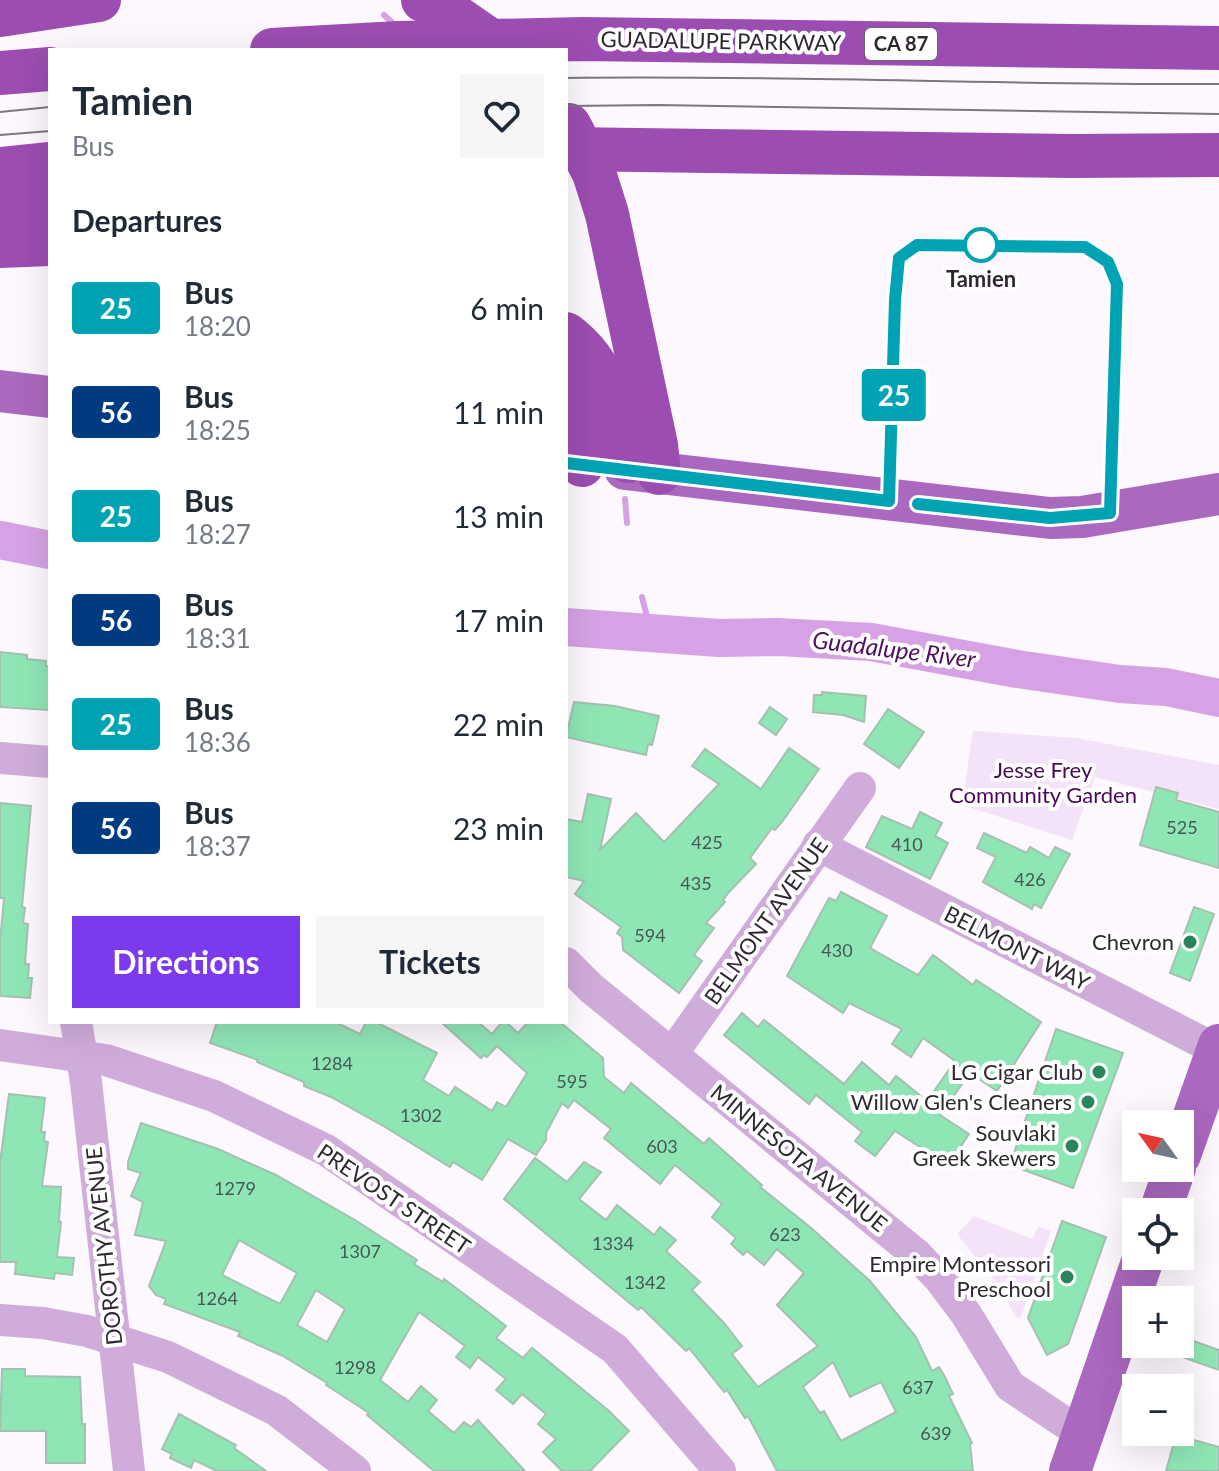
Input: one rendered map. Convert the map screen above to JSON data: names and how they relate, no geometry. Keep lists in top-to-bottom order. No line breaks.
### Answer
{"streets":{"highway":["GUADALUPE PARKWAY","CA 87"],"street":["BELMONT AVENUE","BELMONT WAY","MINNESOTA AVENUE","PREVOST STREET","DOROTHY AVENUE"]},"crossings":[["BELMONT AVENUE","BELMONT WAY"],["BELMONT AVENUE","MINNESOTA AVENUE"],["PREVOST STREET","DOROTHY AVENUE"]],"water":["Guadalupe River"],"parks":["Jesse Frey Community Garden"],"places":["Tamien","Chevron","LG Cigar Club","Willow Glen's Cleaners","Souvlaki Greek Skewers","Empire Montessori Preschool"],"lines":["bus line 25"],"house_numbers":["525","425","410","426","435","594","430","1284","595","1302","603","1279","623","1334","1307","1342","1264","1298","637","639"],"north":"top left","page":{"on_map":"25","heading":[["Tamien","Bus"],"Departures"],"list":[{"mark":"25","name":"Bus","note":"18:20","value":"6 min"},{"mark":"56","name":"Bus","note":"18:25","value":"11 min"},{"mark":"25","name":"Bus","note":"18:27","value":"13 min"},{"mark":"56","name":"Bus","note":"18:31","value":"17 min"},{"mark":"25","name":"Bus","note":"18:36","value":"22 min"},{"mark":"56","name":"Bus","note":"18:37","value":"23 min"}],"buttons":["Directions","Tickets"],"map_buttons":["+","−"]}}
